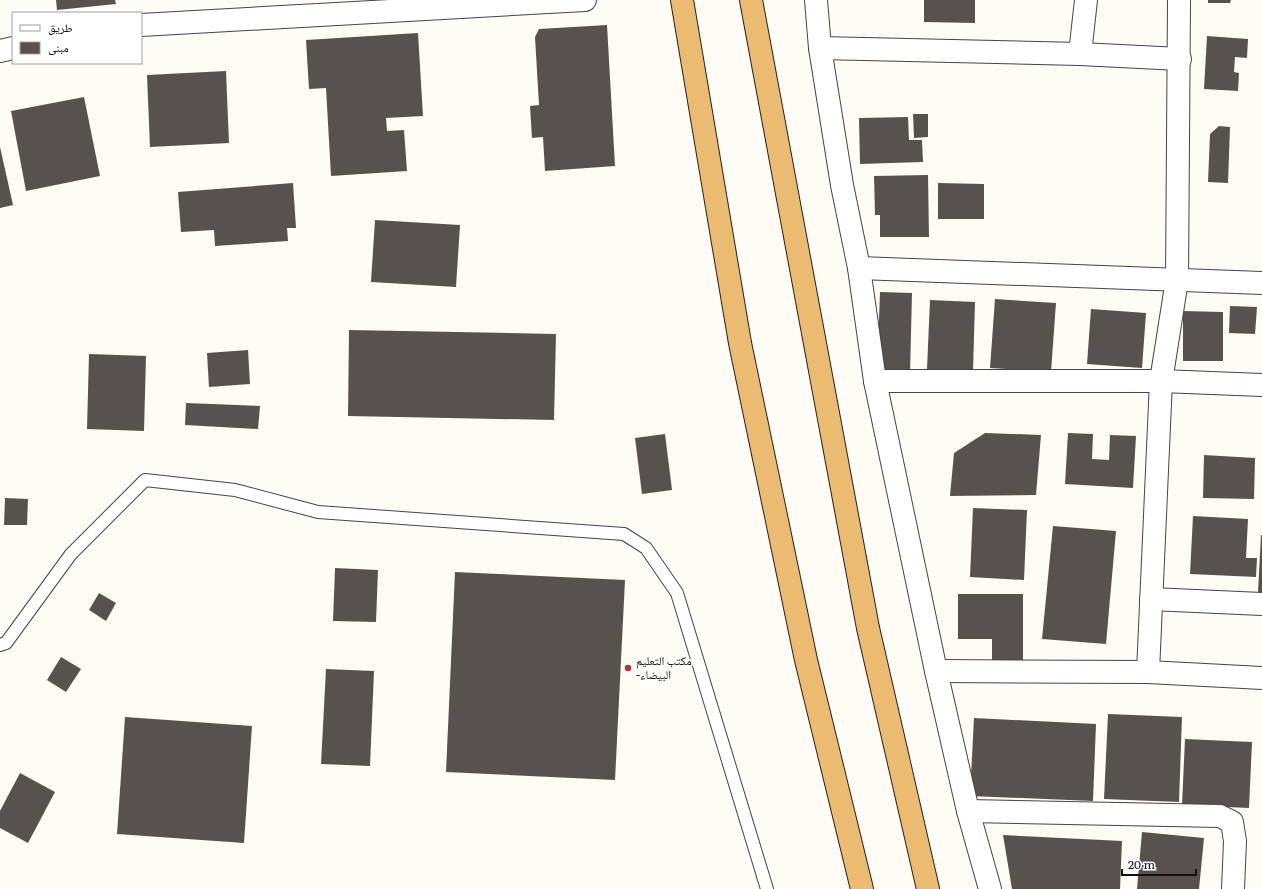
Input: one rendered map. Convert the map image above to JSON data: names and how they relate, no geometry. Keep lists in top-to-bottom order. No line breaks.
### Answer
{"places":["مكتب التعليم -البيضاء"],"legend":["طريق","مبنى"],"scale_bar":"20 m"}
